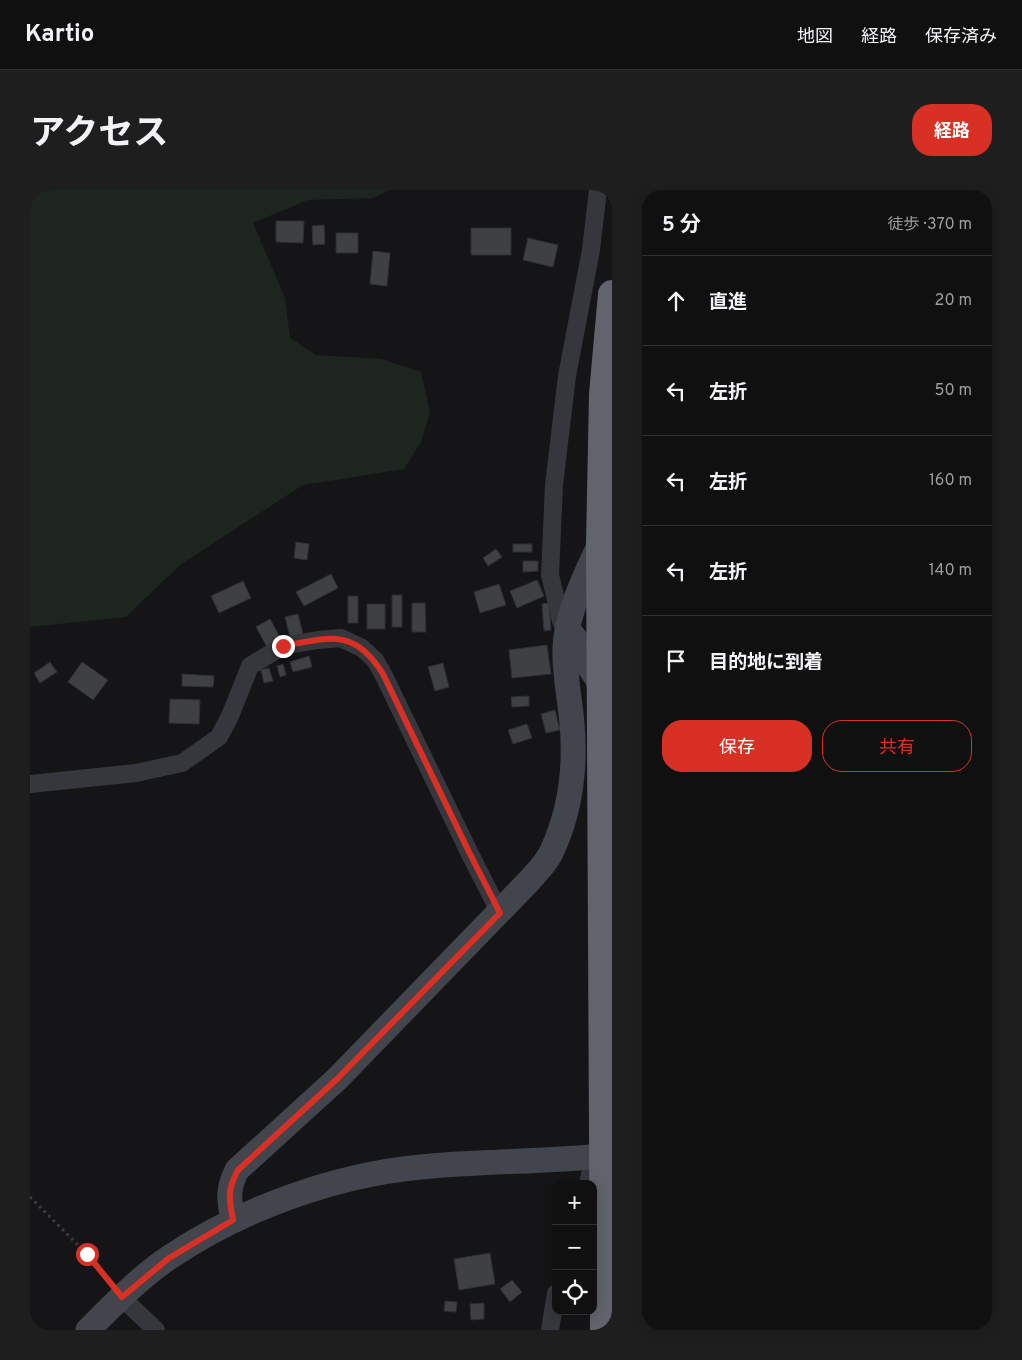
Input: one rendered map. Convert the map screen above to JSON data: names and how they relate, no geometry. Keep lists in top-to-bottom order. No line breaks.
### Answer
{"page":{"header":"Kartio","nav":["地図","経路","保存済み"],"title":"アクセス","buttons":["経路",["保存","共有"]],"heading":["5 分","徒歩 · 370 m"],"list":[["直進","20 m"],["左折","50 m"],["左折","160 m"],["左折","140 m"],"目的地に到着"],"map_buttons":["+","−"]}}
